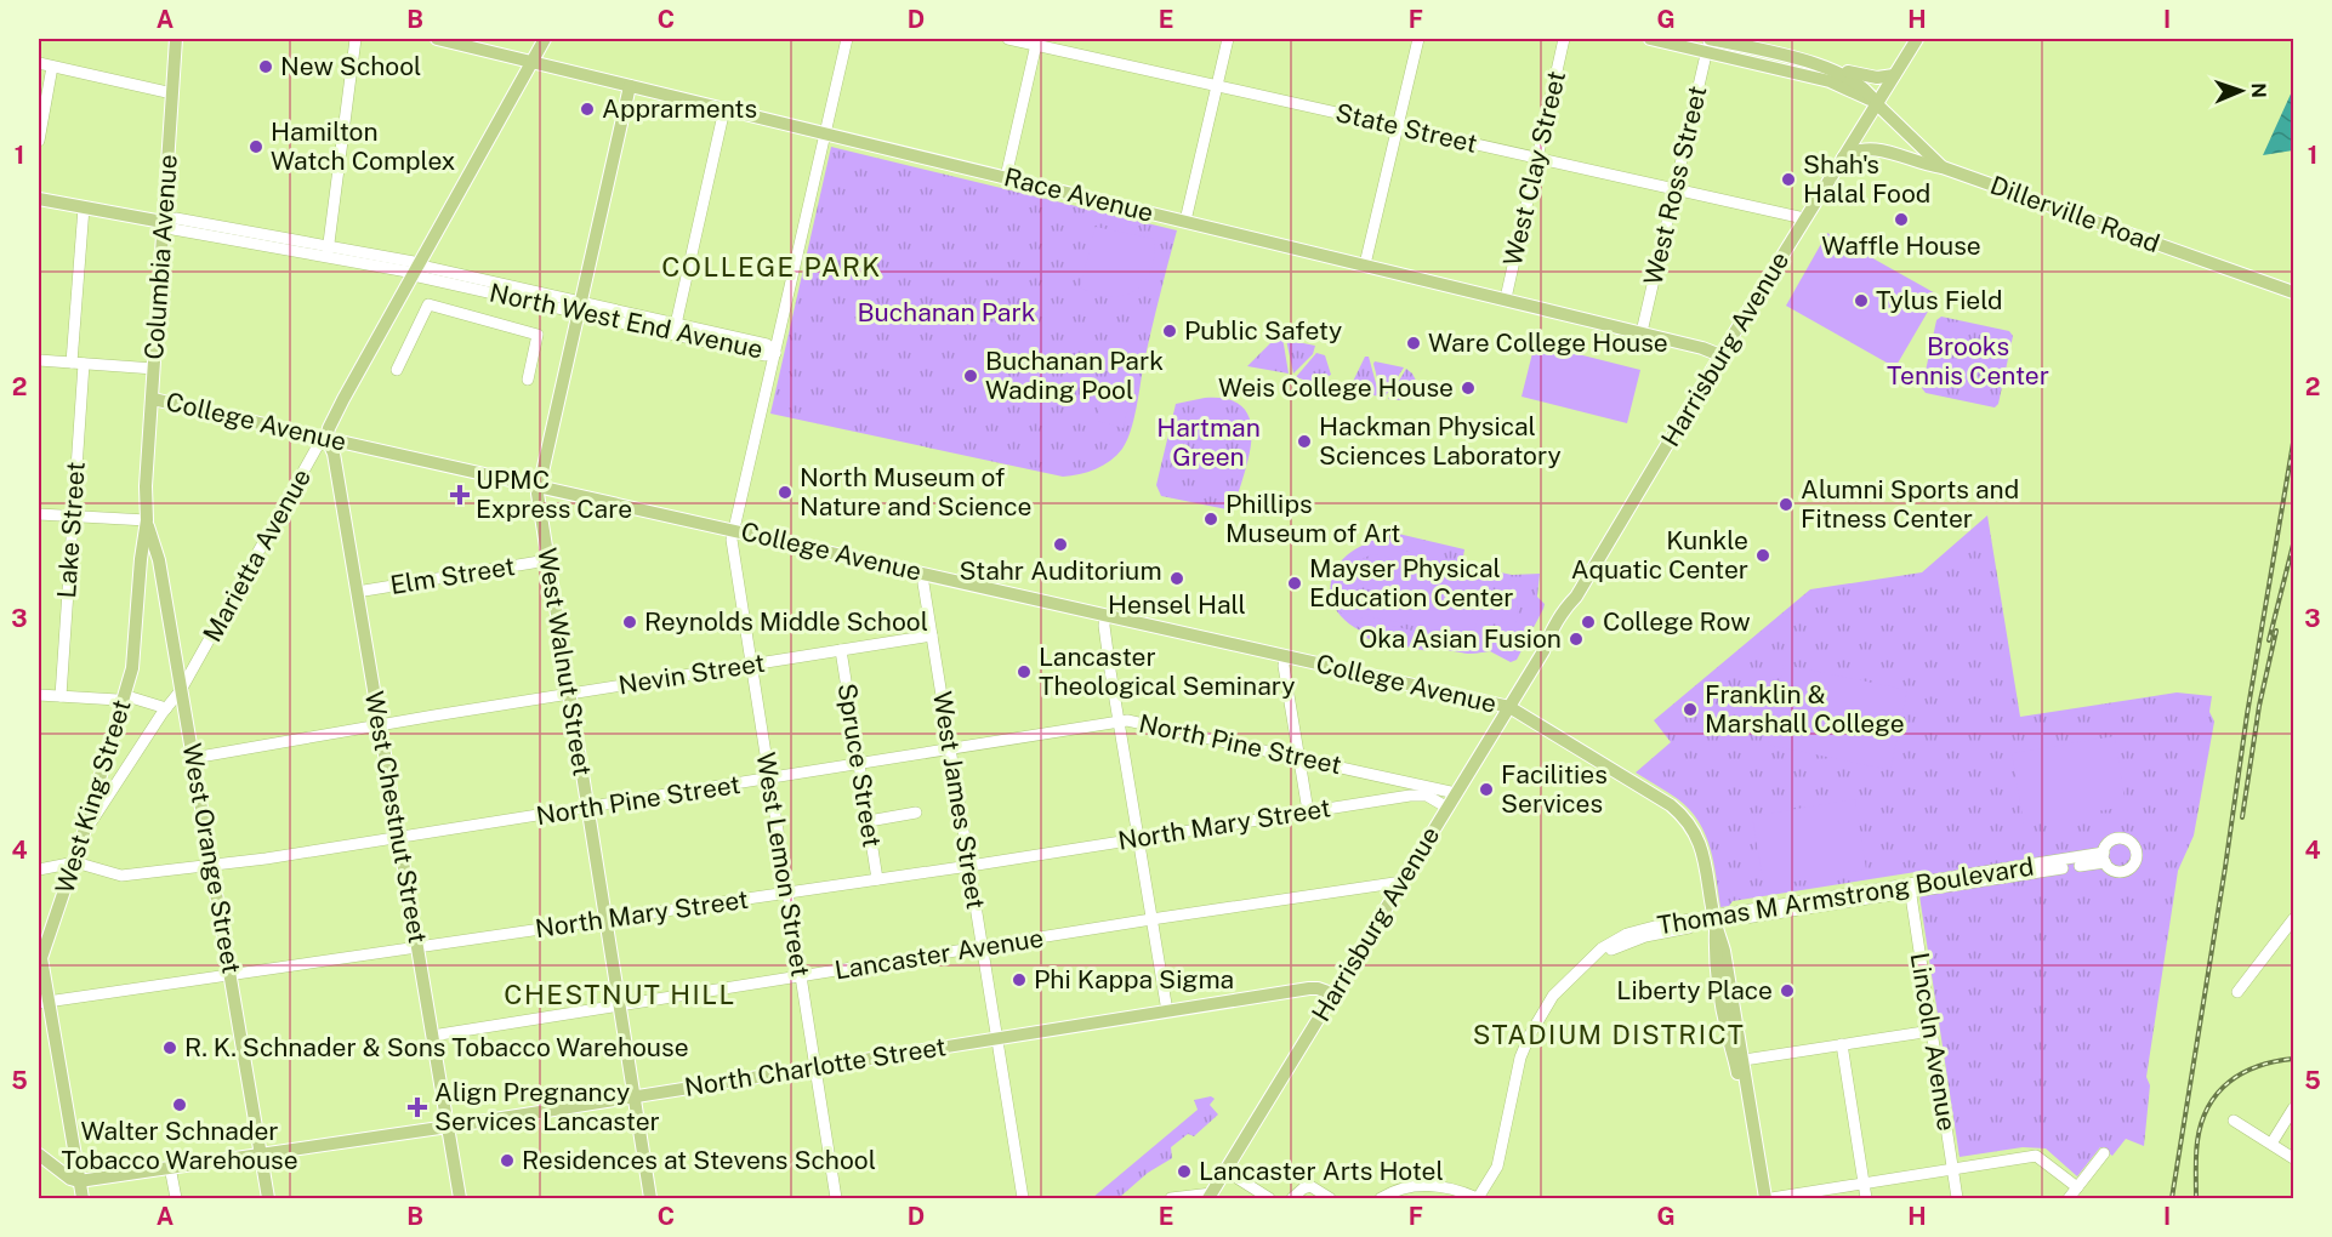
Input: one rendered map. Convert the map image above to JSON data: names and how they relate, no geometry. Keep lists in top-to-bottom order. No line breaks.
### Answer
{"streets":{"main road":["Race Avenue","Dillerville Road","Columbia Avenue","Harrisburg Avenue","College Avenue","Marietta Avenue","West Walnut Street","West King Street","West Chestnut Street","West Orange Street","North Charlotte Street"],"street":["State Street","West Clay Street","West Ross Street","North West End Avenue","Lake Street","Elm Street","Nevin Street","North Pine Street","Spruce Street","West James Street","North Mary Street","West Lemon Street","Thomas M Armstrong Boulevard","Lancaster Avenue","Lincoln Avenue"]},"crossings":[["State Street","West Clay Street"],["State Street","West Ross Street"],["State Street","Harrisburg Avenue"],["West Clay Street","Race Avenue"],["West Ross Street","Race Avenue"],["Race Avenue","Harrisburg Avenue"],["Race Avenue","Marietta Avenue"],["Race Avenue","West Walnut Street"],["Race Avenue","West Lemon Street"],["Dillerville Road","Harrisburg Avenue"],["Columbia Avenue","North West End Avenue"],["Columbia Avenue","College Avenue"],["Columbia Avenue","West King Street"],["Columbia Avenue","West Orange Street"],["North West End Avenue","Marietta Avenue"],["North West End Avenue","West Walnut Street"],["North West End Avenue","West Lemon Street"],["Harrisburg Avenue","College Avenue"],["Harrisburg Avenue","North Pine Street"],["Harrisburg Avenue","North Mary Street"],["Harrisburg Avenue","Lancaster Avenue"],["Harrisburg Avenue","North Charlotte Street"],["College Avenue","Marietta Avenue"],["College Avenue","West Walnut Street"],["College Avenue","West James Street"],["College Avenue","West Chestnut Street"],["College Avenue","West Lemon Street"],["College Avenue","Thomas M Armstrong Boulevard"],["Marietta Avenue","West King Street"],["Marietta Avenue","West Chestnut Street"],["Marietta Avenue","West Orange Street"],["Elm Street","West Walnut Street"],["Elm Street","West Chestnut Street"],["West Walnut Street","Nevin Street"],["West Walnut Street","North Pine Street"],["West Walnut Street","North Mary Street"],["West Walnut Street","Lancaster Avenue"],["West Walnut Street","North Charlotte Street"],["Nevin Street","Spruce Street"],["Nevin Street","West James Street"],["Nevin Street","West Chestnut Street"],["Nevin Street","West Orange Street"],["Nevin Street","West Lemon Street"],["North Pine Street","Spruce Street"],["North Pine Street","West King Street"],["North Pine Street","West James Street"],["North Pine Street","West Chestnut Street"],["North Pine Street","West Orange Street"],["North Pine Street","West Lemon Street"],["Spruce Street","North Mary Street"],["West King Street","North Mary Street"],["West King Street","West Orange Street"],["West King Street","North Charlotte Street"],["West James Street","North Mary Street"],["West James Street","Lancaster Avenue"],["West James Street","North Charlotte Street"],["West Chestnut Street","North Mary Street"],["West Chestnut Street","Lancaster Avenue"],["West Chestnut Street","North Charlotte Street"],["North Mary Street","West Orange Street"],["North Mary Street","West Lemon Street"],["West Orange Street","North Charlotte Street"],["West Lemon Street","Lancaster Avenue"],["West Lemon Street","North Charlotte Street"],["Thomas M Armstrong Boulevard","Lincoln Avenue"]],"districts":["COLLEGE PARK","CHESTNUT HILL","STADIUM DISTRICT"],"parks":["Buchanan Park","Brooks Tennis Center","Hartman Green"],"places":{"other":["New School","Apprarments","Hamilton Watch Complex","Shah's Halal Food","Waffle House","Tylus Field","Public Safety","Ware College House","Buchanan Park Wading Pool","Weis College House","Hackman Physical Sciences Laboratory","North Museum of Nature and Science","Alumni Sports and Fitness Center","Phillips Museum of Art","Stahr Auditorium","Kunkle Aquatic Center","Hensel Hall","Mayser Physical Education Center","Reynolds Middle School","College Row","Oka Asian Fusion","Lancaster Theological Seminary","Franklin & Marshall College","Facilities Services","Phi Kappa Sigma","Liberty Place","R. K. Schnader & Sons Tobacco Warehouse","Walter Schnader Tobacco Warehouse","Residences at Stevens School","Lancaster Arts Hotel"],"health":["UPMC Express Care","Align Pregnancy Services Lancaster"]},"north":"right","grid":{"columns":["A","B","C","D","E","F","G","H","I"],"rows":["1","2","3","4","5"]}}
